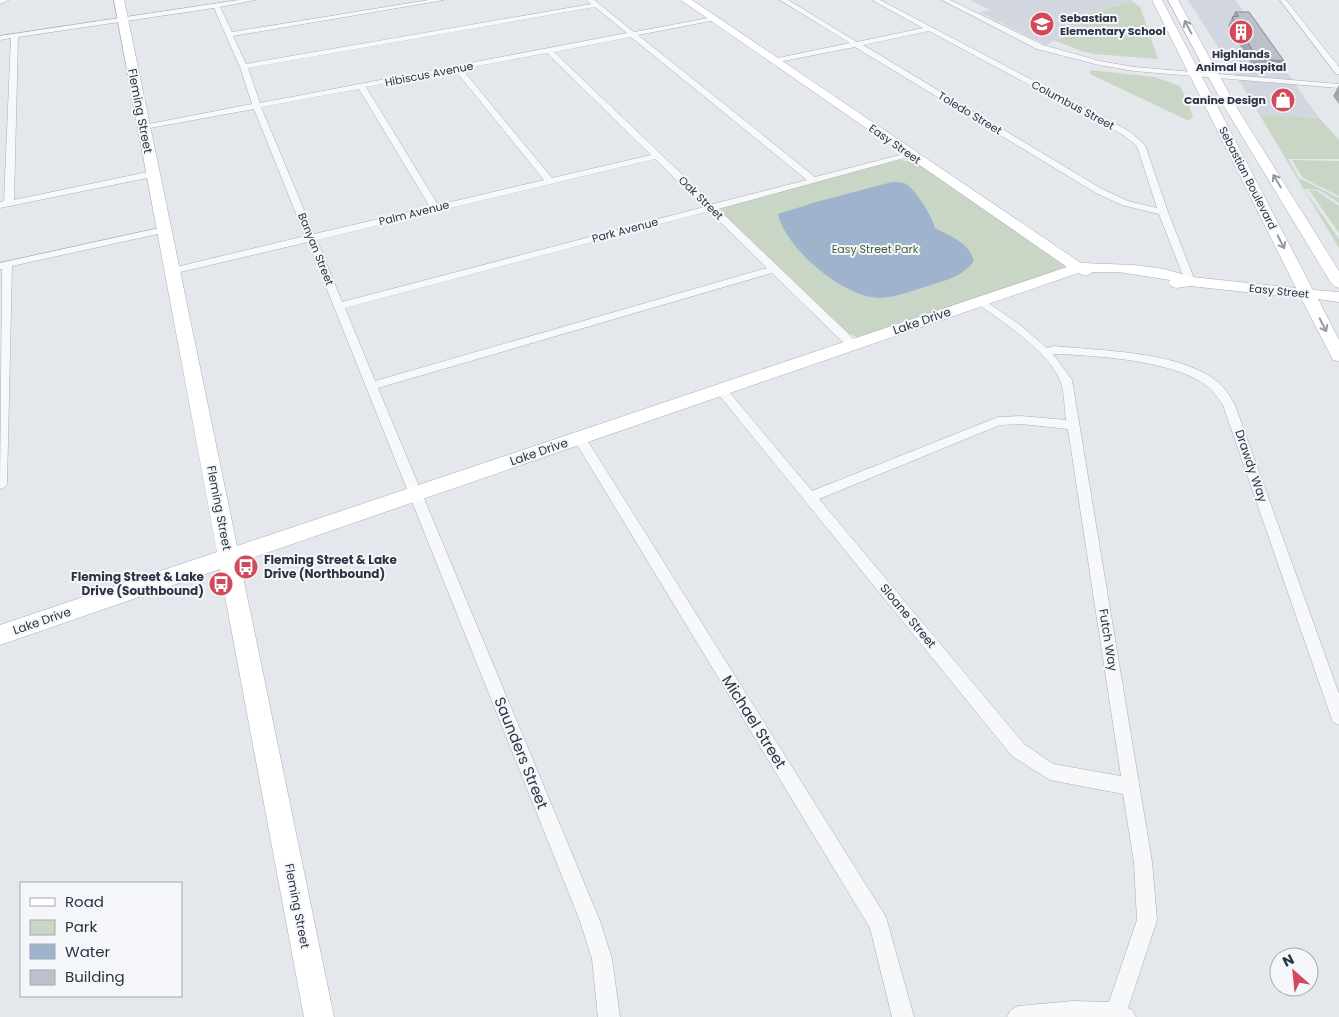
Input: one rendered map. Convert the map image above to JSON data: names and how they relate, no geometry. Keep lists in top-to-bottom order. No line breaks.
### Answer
{"streets":{"street":["Hibiscus Avenue","Columbus Street","Fleming Street","Toledo Street","Easy Street","Sebastian Boulevard","Oak Street","Palm Avenue","Park Avenue","Banyan Street","Lake Drive","Drawdy Way","Sloane Street","Futch Way","Michael Street","Saunders Street"]},"crossings":[["Hibiscus Avenue","Fleming Street"],["Hibiscus Avenue","Easy Street"],["Hibiscus Avenue","Oak Street"],["Hibiscus Avenue","Banyan Street"],["Columbus Street","Toledo Street"],["Columbus Street","Easy Street"],["Fleming Street","Palm Avenue"],["Fleming Street","Lake Drive"],["Easy Street","Sebastian Boulevard"],["Easy Street","Park Avenue"],["Easy Street","Lake Drive"],["Oak Street","Palm Avenue"],["Oak Street","Park Avenue"],["Oak Street","Lake Drive"],["Palm Avenue","Banyan Street"],["Park Avenue","Banyan Street"],["Banyan Street","Lake Drive"],["Banyan Street","Saunders Street"],["Lake Drive","Sloane Street"],["Lake Drive","Futch Way"],["Lake Drive","Michael Street"],["Lake Drive","Saunders Street"],["Drawdy Way","Futch Way"],["Sloane Street","Futch Way"]],"parks":["Easy Street Park"],"places":{"school or university":["Sebastian Elementary School"],"building":["Highlands Animal Hospital"],"shop":["Canine Design"],"bus stop":["Fleming Street & Lake Drive (Northbound)","Fleming Street & Lake Drive (Southbound)"]},"legend":["Road","Park","Water","Building"],"north":"top left"}
